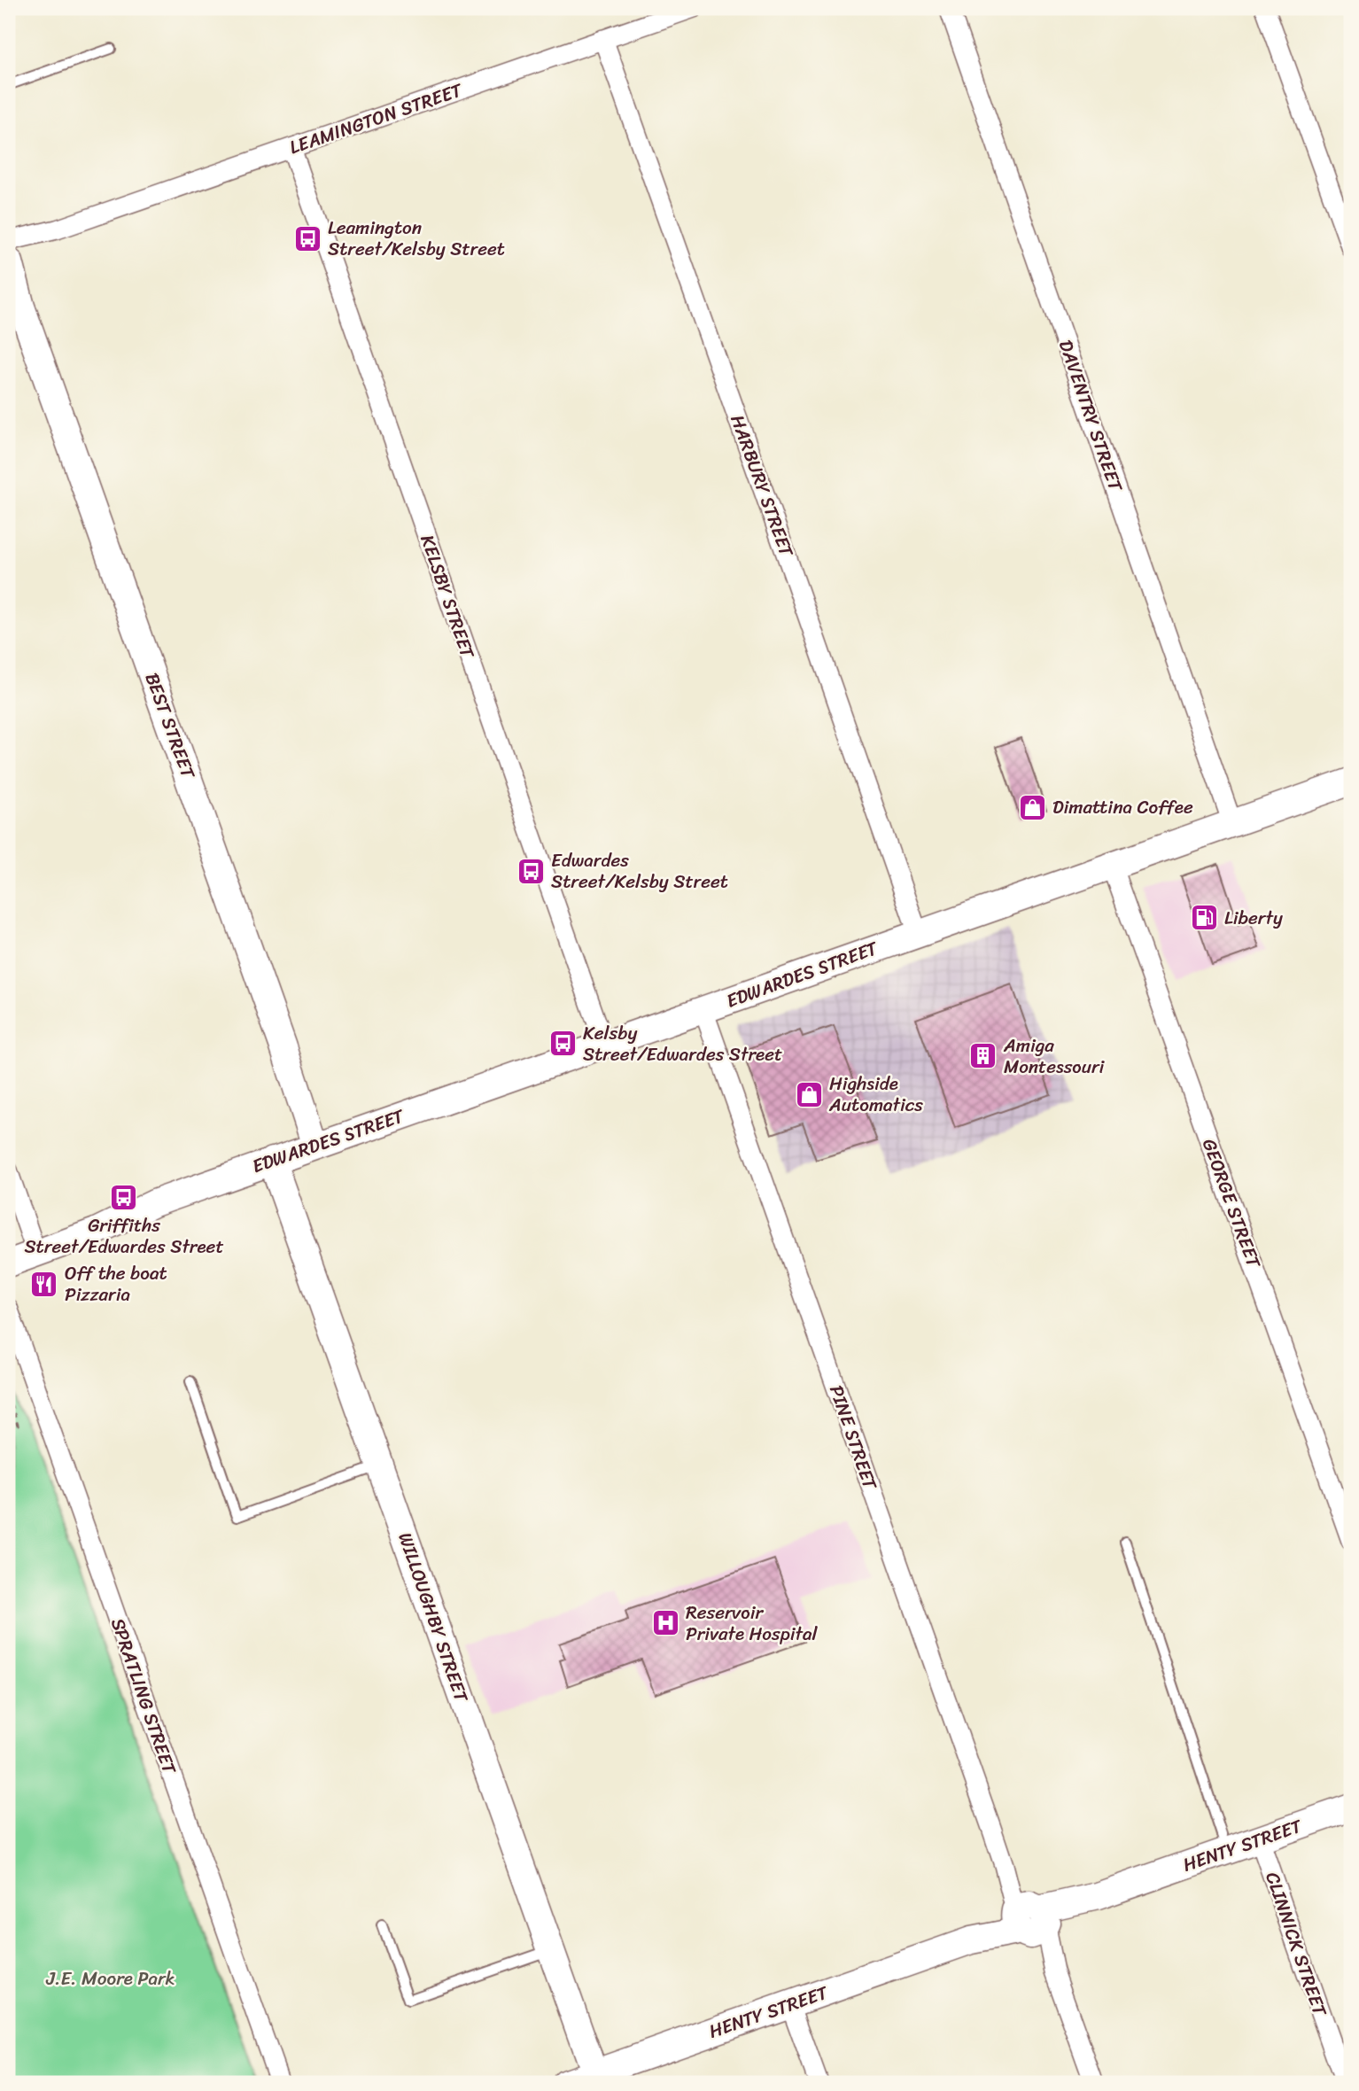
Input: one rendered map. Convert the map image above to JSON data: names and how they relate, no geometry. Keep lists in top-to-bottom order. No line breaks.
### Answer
{"streets":{"street":["LEAMINGTON STREET","DAVENTRY STREET","HARBURY STREET","KELSBY STREET","BEST STREET","EDWARDES STREET","GEORGE STREET","PINE STREET","WILLOUGHBY STREET","SPRATLING STREET","HENTY STREET","CLINNICK STREET"]},"crossings":[["LEAMINGTON STREET","HARBURY STREET"],["LEAMINGTON STREET","KELSBY STREET"],["LEAMINGTON STREET","BEST STREET"],["DAVENTRY STREET","EDWARDES STREET"],["HARBURY STREET","EDWARDES STREET"],["KELSBY STREET","EDWARDES STREET"],["BEST STREET","EDWARDES STREET"],["EDWARDES STREET","GEORGE STREET"],["EDWARDES STREET","PINE STREET"],["EDWARDES STREET","WILLOUGHBY STREET"],["PINE STREET","HENTY STREET"],["WILLOUGHBY STREET","HENTY STREET"],["HENTY STREET","CLINNICK STREET"]],"parks":["J.E. Moore Park"],"places":{"bus stop":["Leamington Street/Kelsby Street","Edwardes Street/Kelsby Street","Kelsby Street/Edwardes Street","Griffiths Street/Edwardes Street"],"shop":["Dimattina Coffee","Highside Automatics"],"fuel station":["Liberty"],"building":["Amiga Montessouri"],"restaurant":["Off the boat Pizzaria"],"hospital":["Reservoir Private Hospital"]}}
